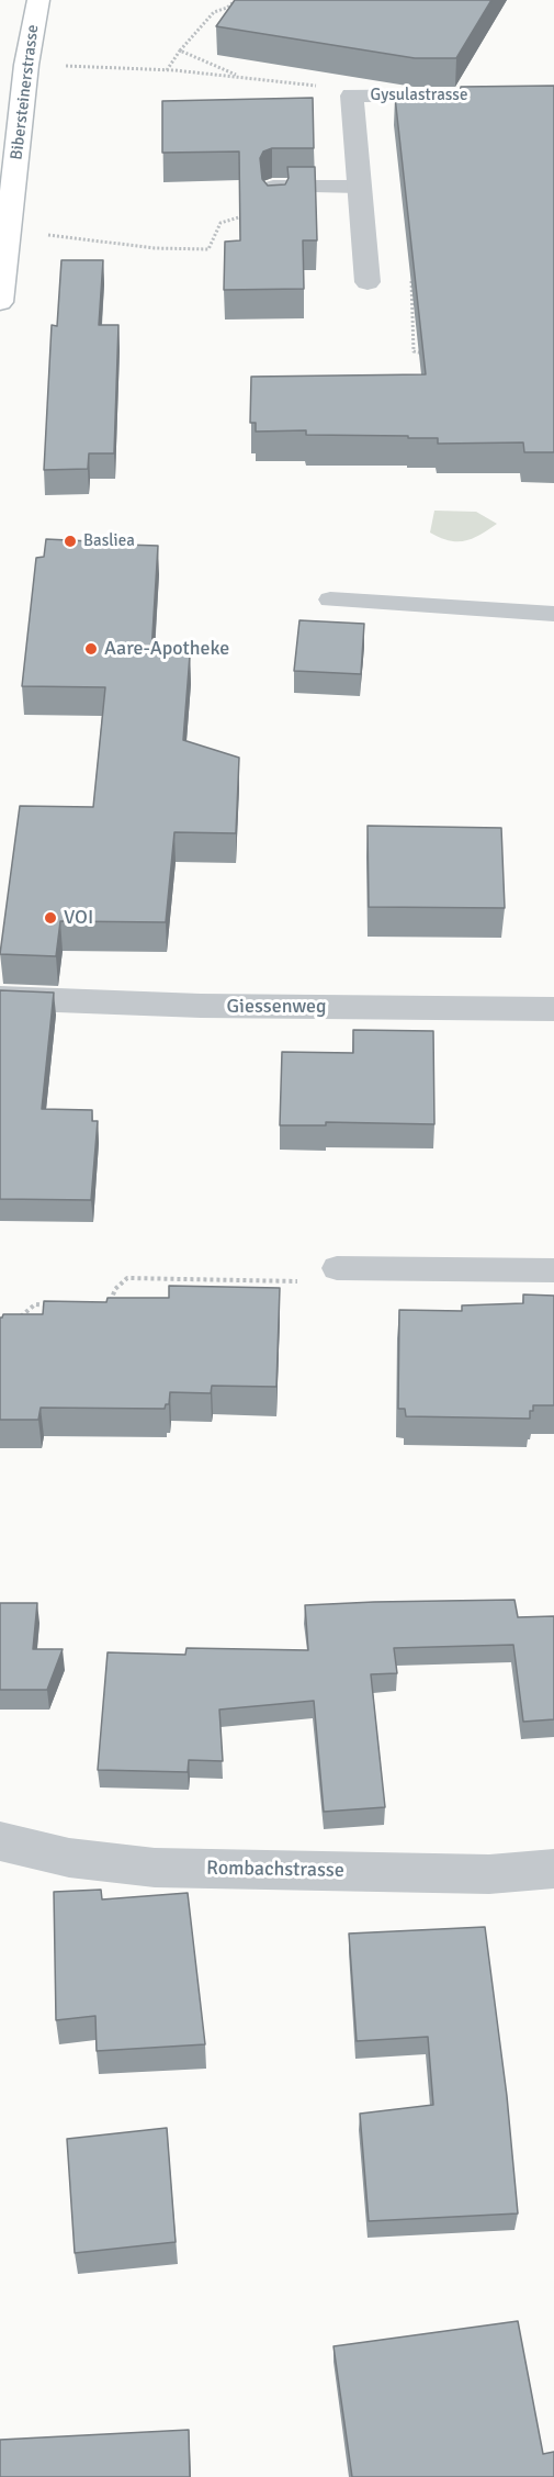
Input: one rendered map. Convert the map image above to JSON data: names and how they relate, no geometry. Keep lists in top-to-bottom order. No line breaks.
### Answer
{"streets":{"main road":["Bibersteinerstrasse"],"street":["Gysulastrasse","Giessenweg","Rombachstrasse"]},"places":["Basliea","Aare-Apotheke","VOI"]}
